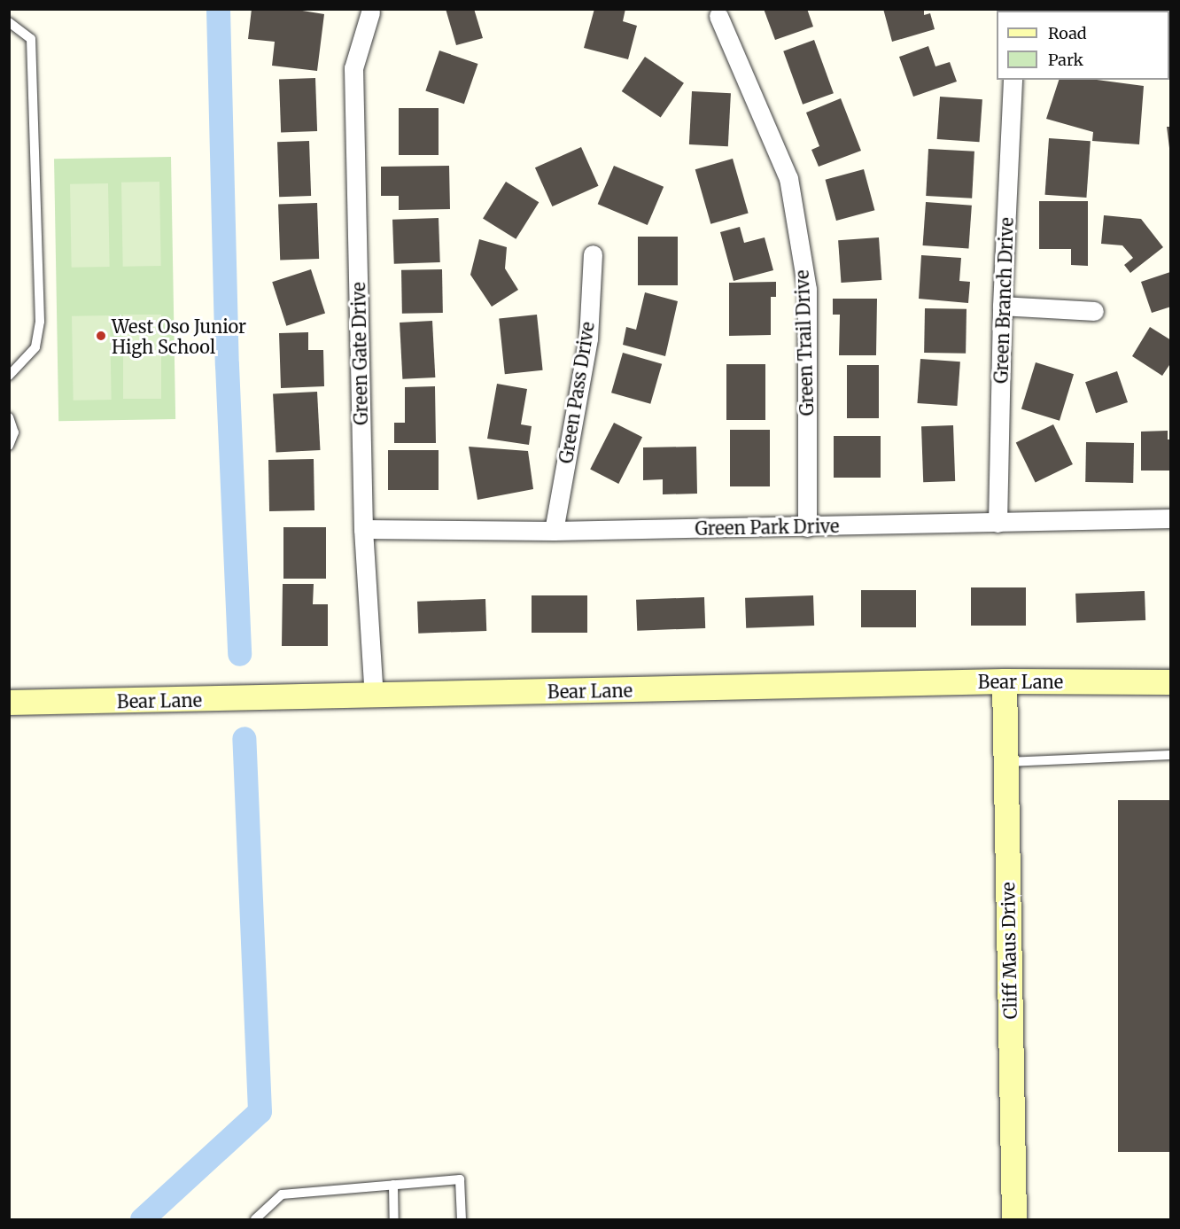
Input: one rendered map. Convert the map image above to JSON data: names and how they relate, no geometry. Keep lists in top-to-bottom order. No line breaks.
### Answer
{"streets":{"street":["Green Branch Drive","Green Trail Drive","Green Gate Drive","Green Pass Drive","Green Park Drive","Bear Lane","Cliff Maus Drive"]},"crossings":[["Green Branch Drive","Green Park Drive"],["Green Trail Drive","Green Park Drive"],["Green Gate Drive","Green Park Drive"],["Green Gate Drive","Bear Lane"],["Green Pass Drive","Green Park Drive"],["Bear Lane","Cliff Maus Drive"]],"places":["West Oso Junior High School"],"legend":["Road","Park"]}
